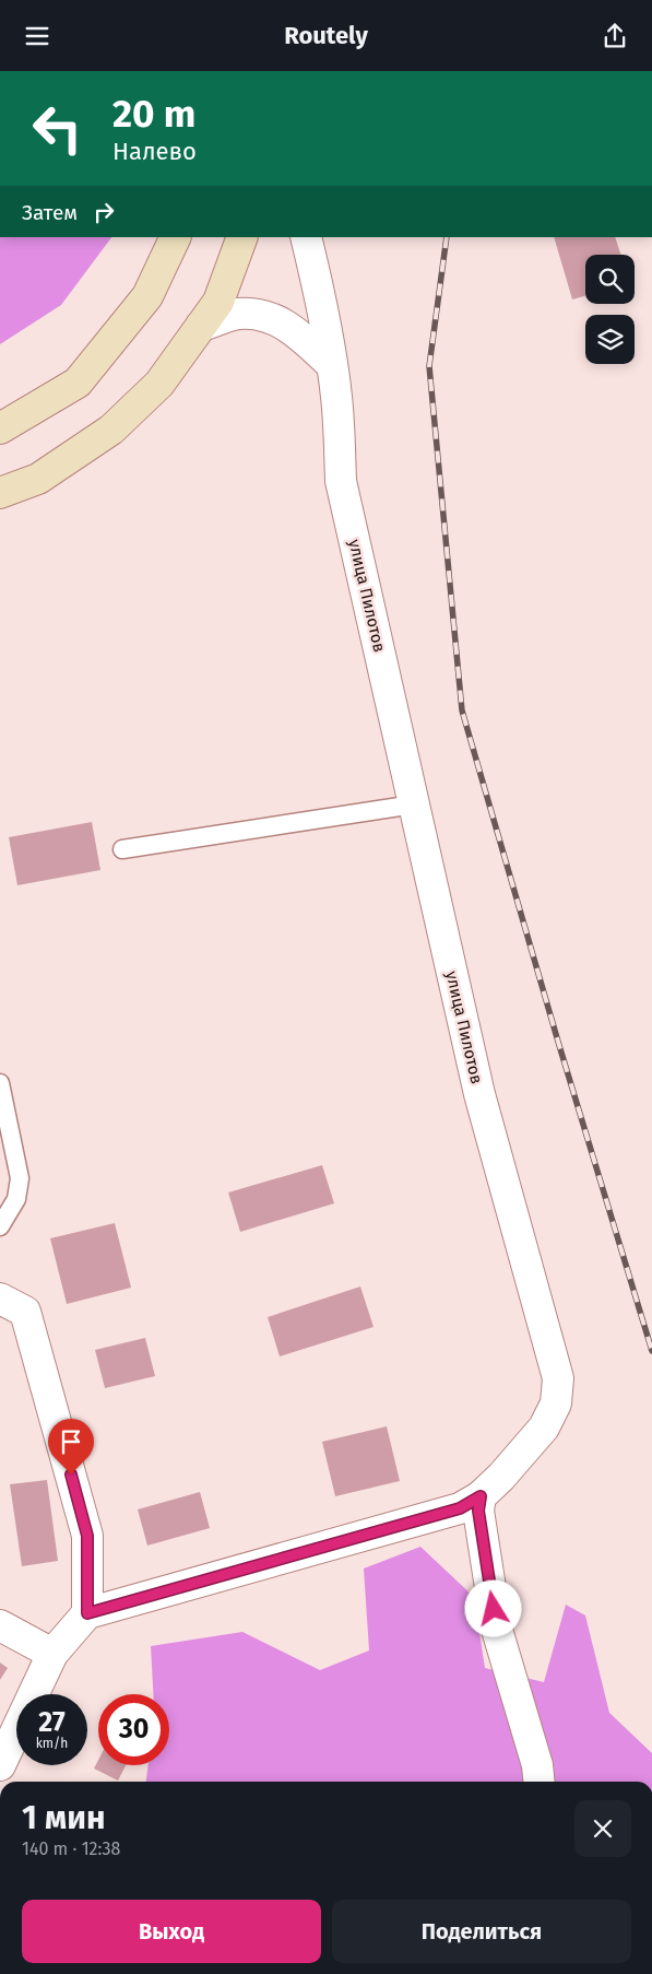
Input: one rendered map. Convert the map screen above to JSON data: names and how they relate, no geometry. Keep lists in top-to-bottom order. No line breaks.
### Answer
{"streets":{"street":["улица Пилотов"]},"page":{"header":"Routely","turn":["20 m","Налево"],"then":"Затем","speed":"27 km/h","limit":"30","heading":["1 мин","140 m · 12:38"],"buttons":["Выход","Поделиться"]}}
